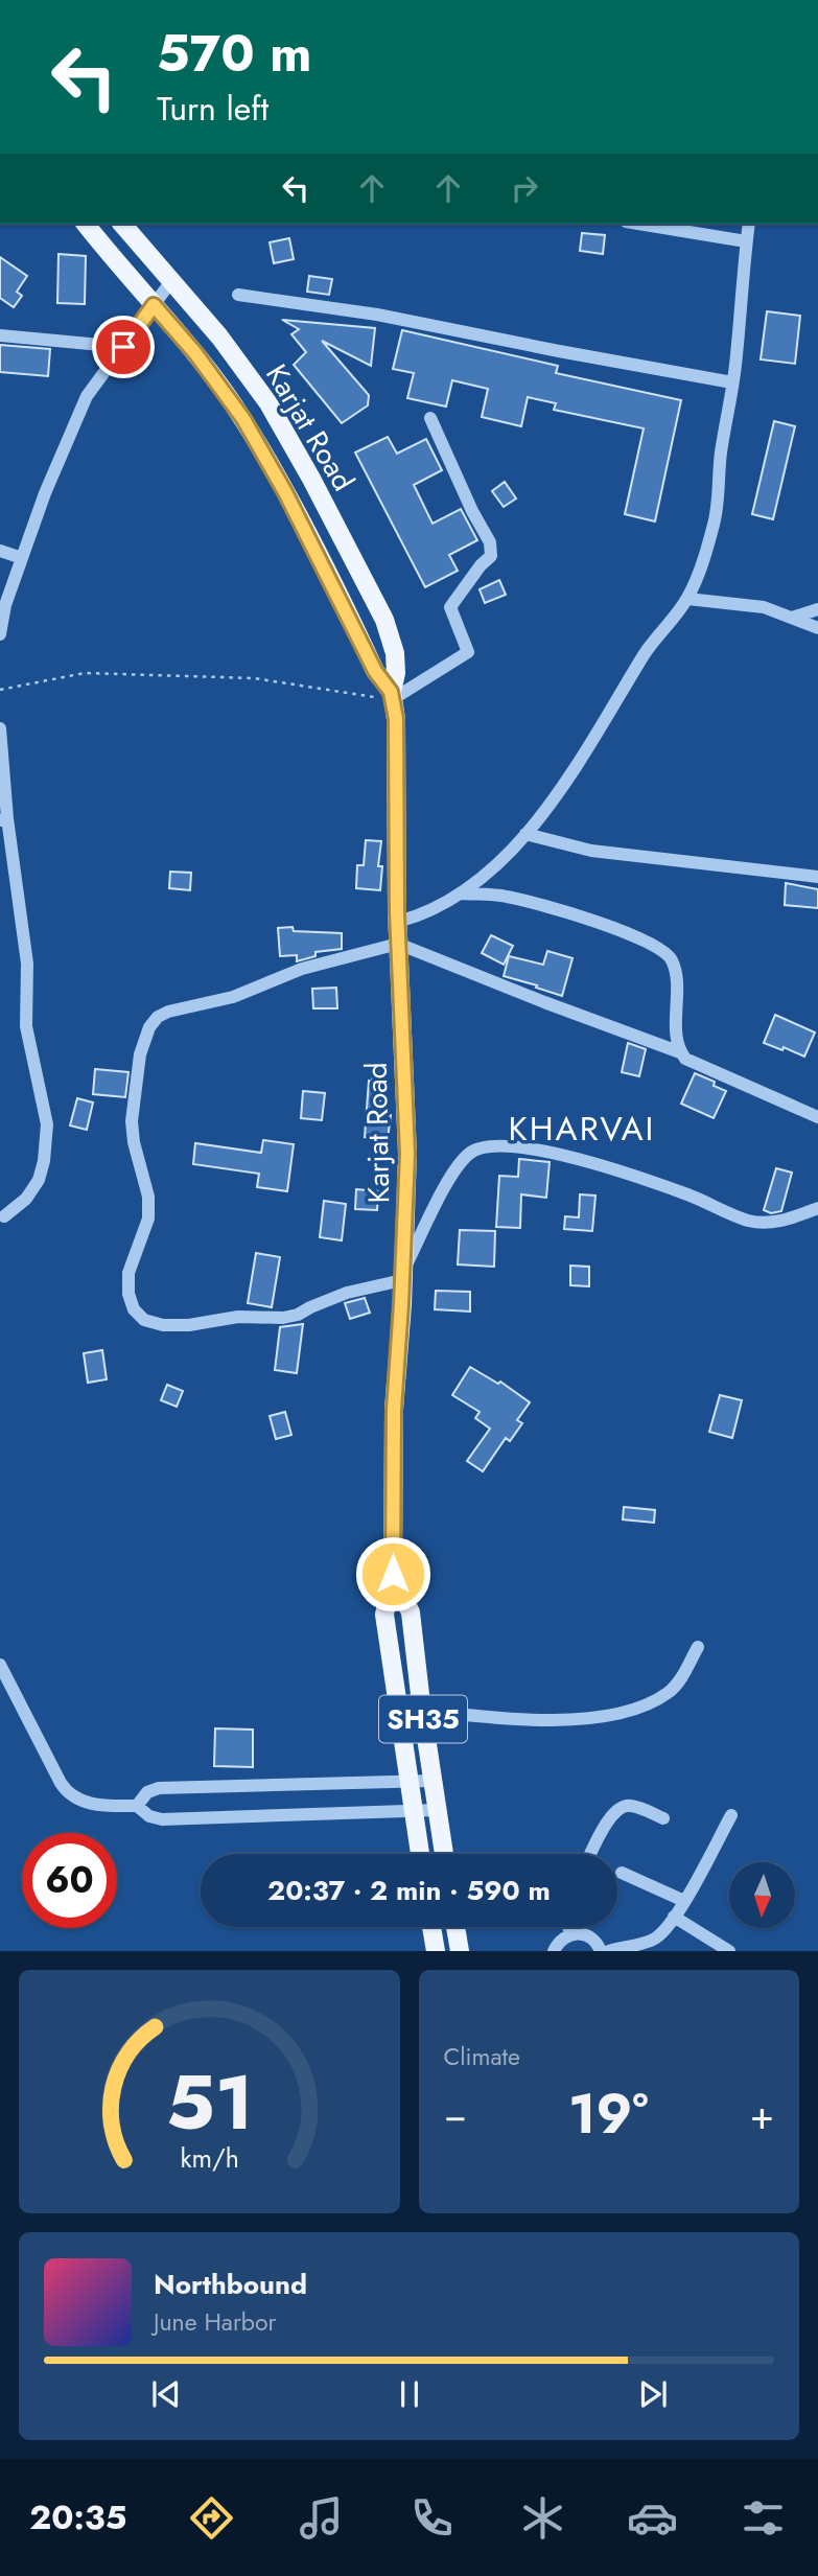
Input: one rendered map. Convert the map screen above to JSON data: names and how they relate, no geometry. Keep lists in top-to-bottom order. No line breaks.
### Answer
{"streets":{"main road":["Karjat Road","SH35"]},"districts":["KHARVAI"],"north":"bottom","page":{"turn":["570 m","Turn left"],"limit":"60","trip":"20:37 · 2 min · 590 m","tile":"Climate","heat":["−","19°","+"],"song":["Northbound","June Harbor"],"tabs":"20:35","gauge":["51","km/h"]}}
